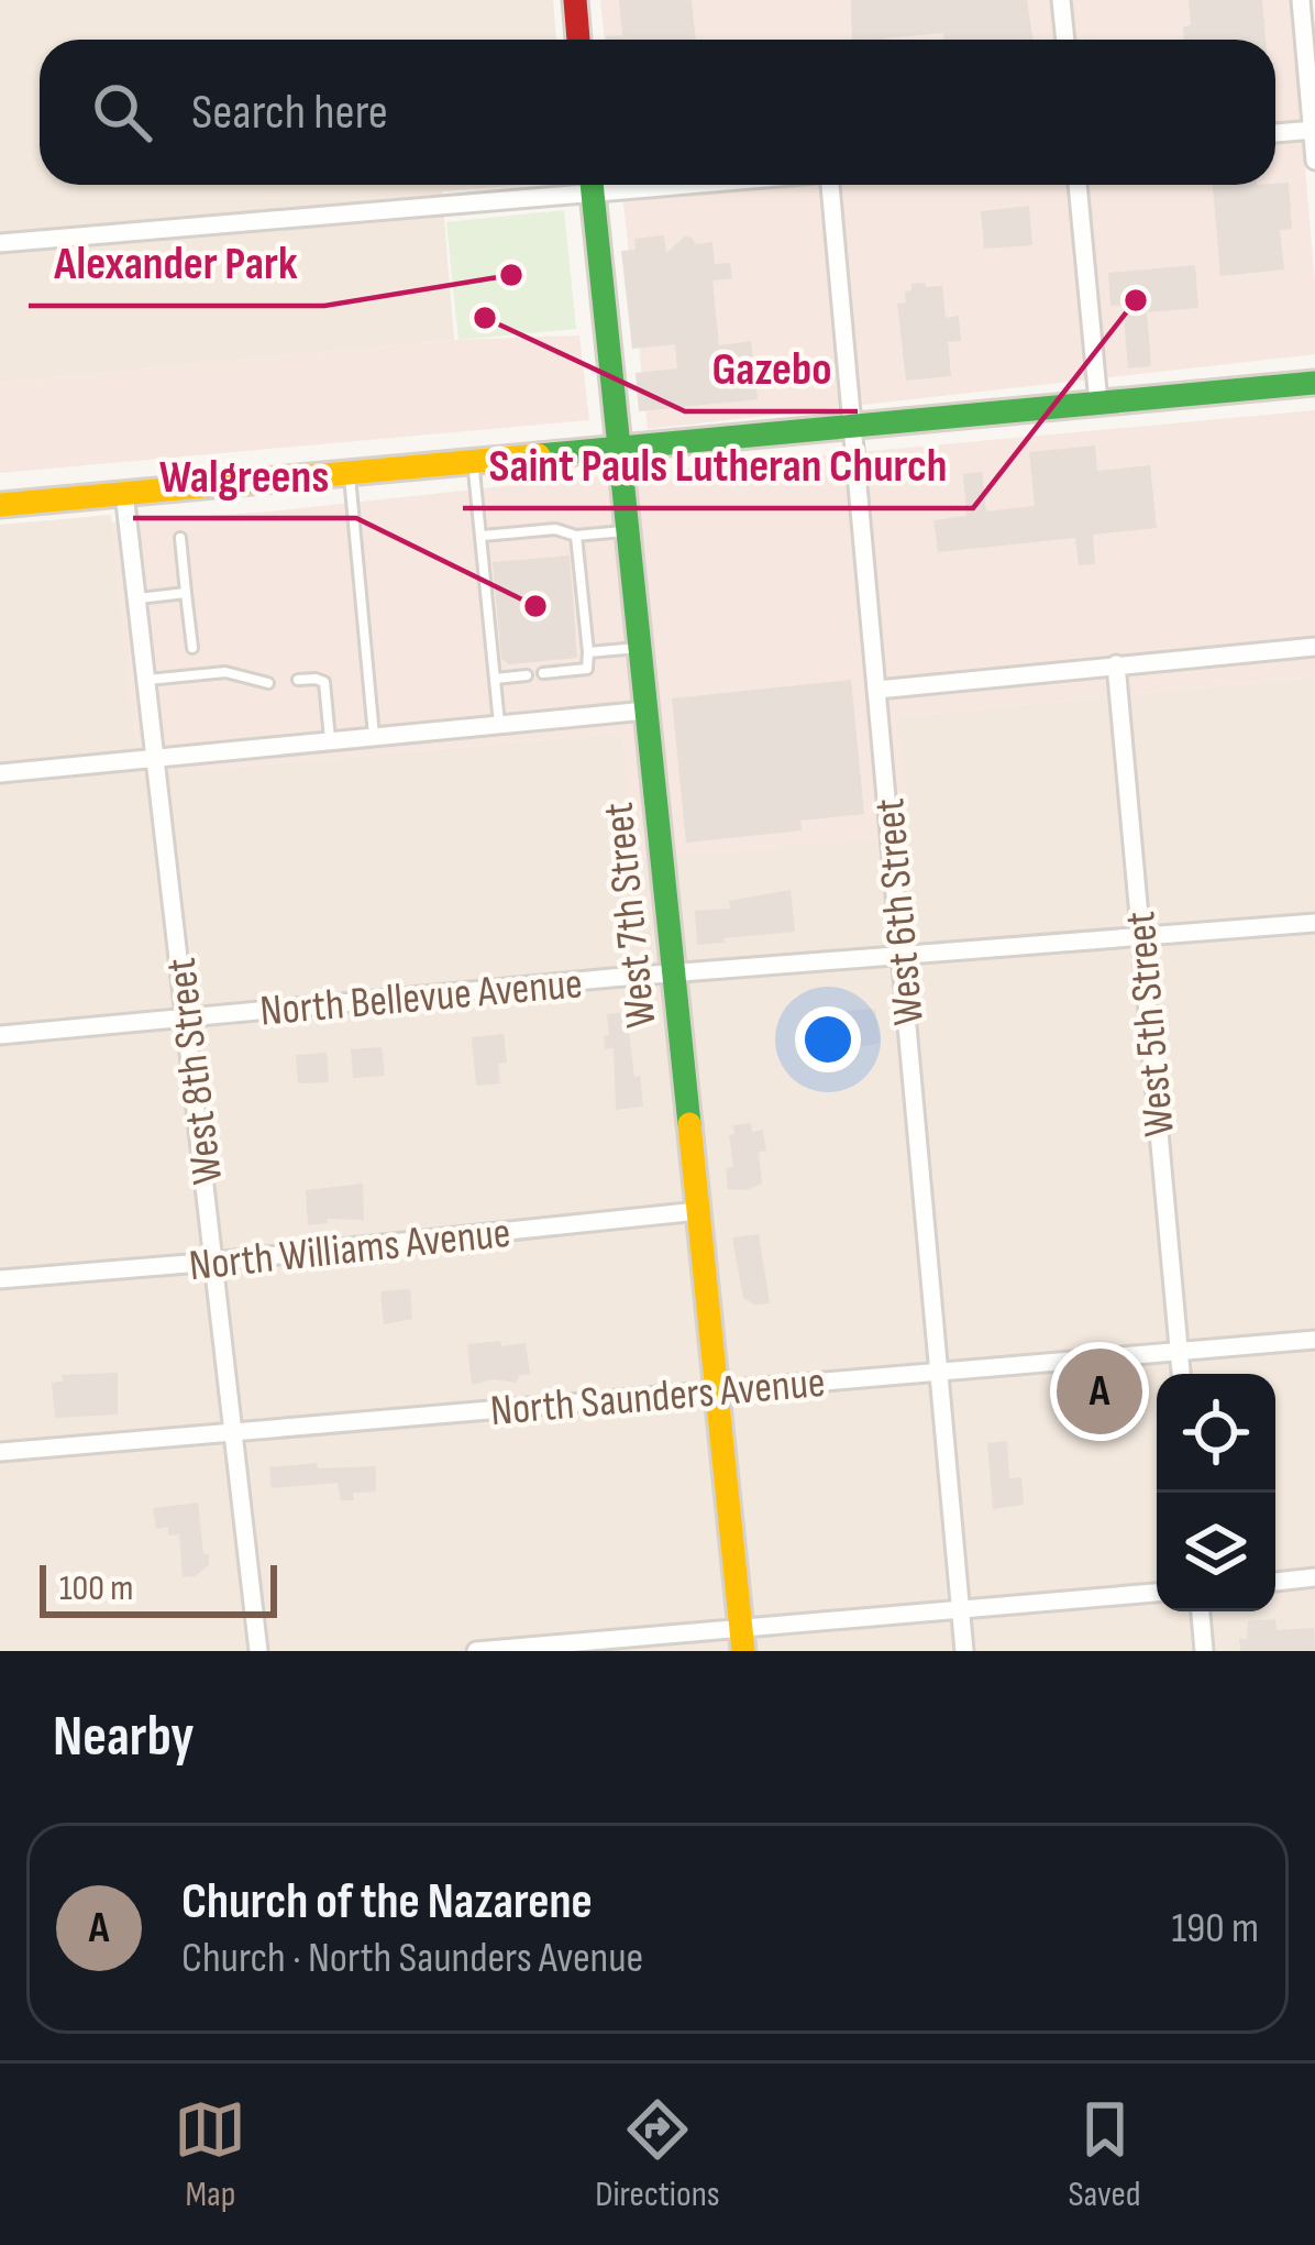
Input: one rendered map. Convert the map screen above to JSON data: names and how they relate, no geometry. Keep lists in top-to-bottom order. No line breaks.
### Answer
{"streets":{"main road":["West 7th Street"],"street":["West 6th Street","North Bellevue Avenue","West 5th Street","West 8th Street","North Williams Avenue","North Saunders Avenue"]},"crossings":[["West 6th Street","North Bellevue Avenue"],["West 6th Street","North Saunders Avenue"],["West 7th Street","North Bellevue Avenue"],["West 7th Street","North Williams Avenue"],["West 7th Street","North Saunders Avenue"],["North Bellevue Avenue","West 5th Street"],["North Bellevue Avenue","West 8th Street"],["West 5th Street","North Saunders Avenue"],["West 8th Street","North Williams Avenue"],["West 8th Street","North Saunders Avenue"]],"places":["Alexander Park","Saint Pauls Lutheran Church","Gazebo","Walgreens"],"scale_bar":"100 m","page":{"search":"Search here","pins":"A","scale":"100 m","heading":"Nearby","list":[{"mark":"A","name":"Church of the Nazarene","note":"Church · North Saunders Avenue","value":"190 m"}],"nav":["Map","Directions","Saved"]}}
